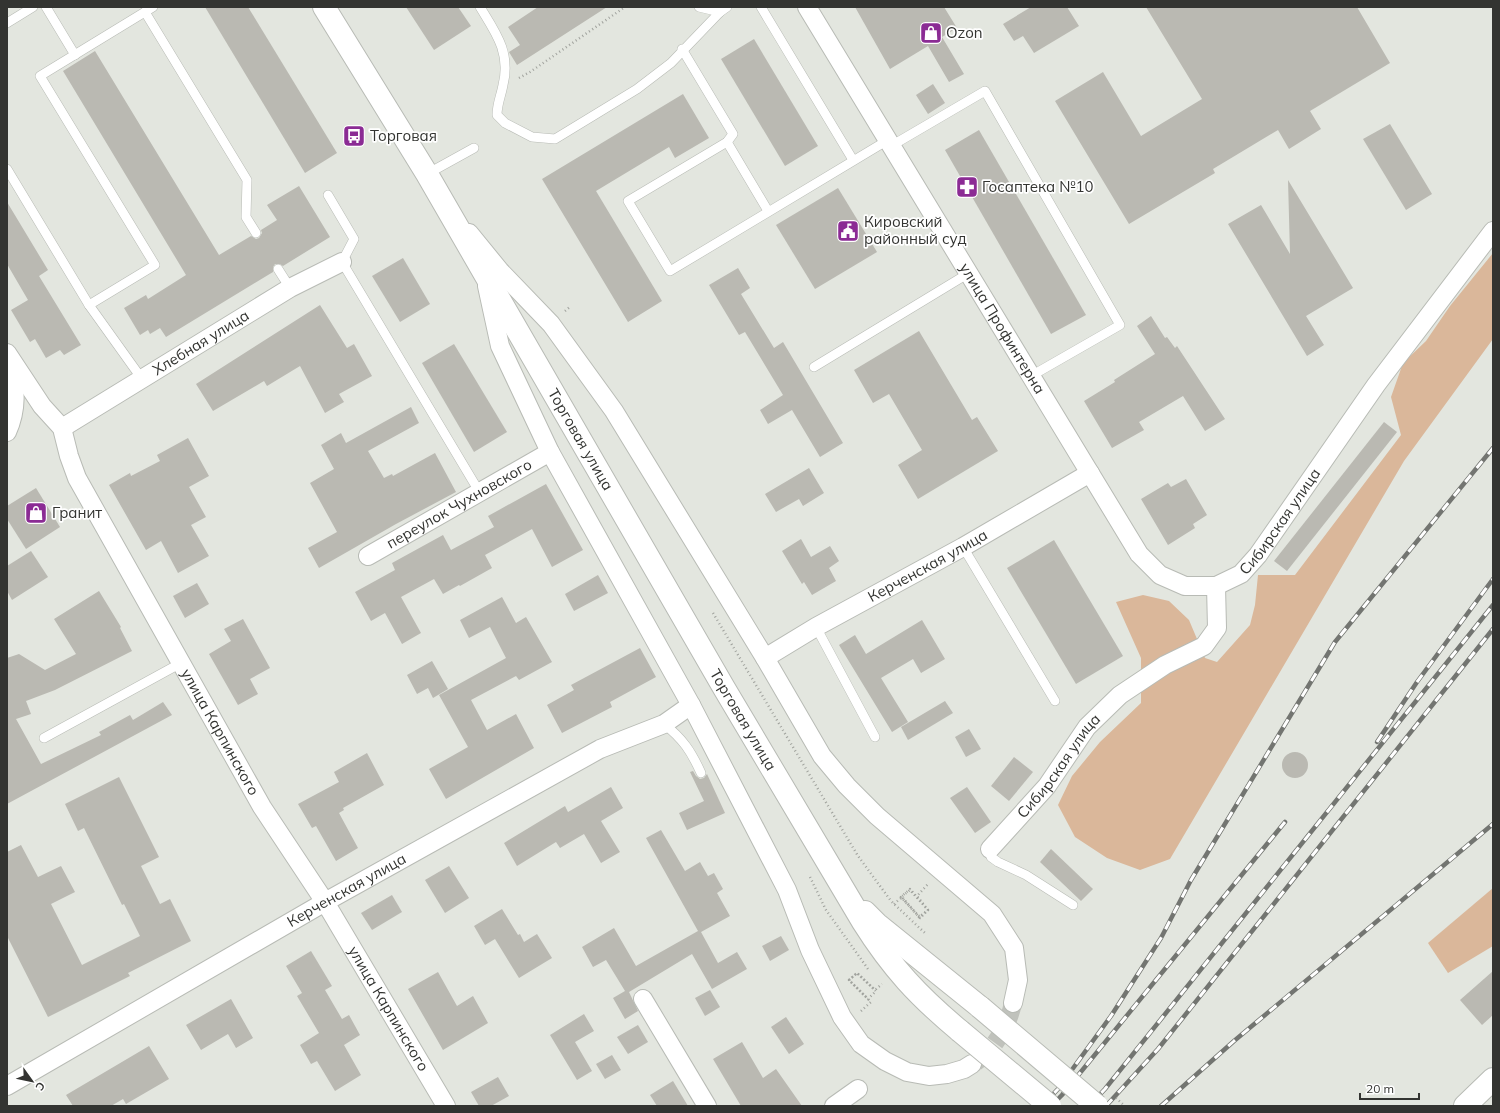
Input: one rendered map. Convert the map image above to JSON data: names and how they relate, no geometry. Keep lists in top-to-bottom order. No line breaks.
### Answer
{"streets":{"main road":["Торговая улица"],"street":["улица Профинтерна","Хлебная улица","переулок Чухновского","Сибирская улица","Керченская улица","улица Карпинского"]},"crossings":[["улица Профинтерна","Сибирская улица"],["улица Профинтерна","Керченская улица"],["Хлебная улица","улица Карпинского"],["Керченская улица","улица Карпинского"]],"places":{"shop":["Ozon","Гранит"],"bus stop":["Торговая"],"pharmacy":["Госаптека №10"],"public building":["Кировский районный суд"]},"scale_bar":"20 m","north":"bottom right"}
